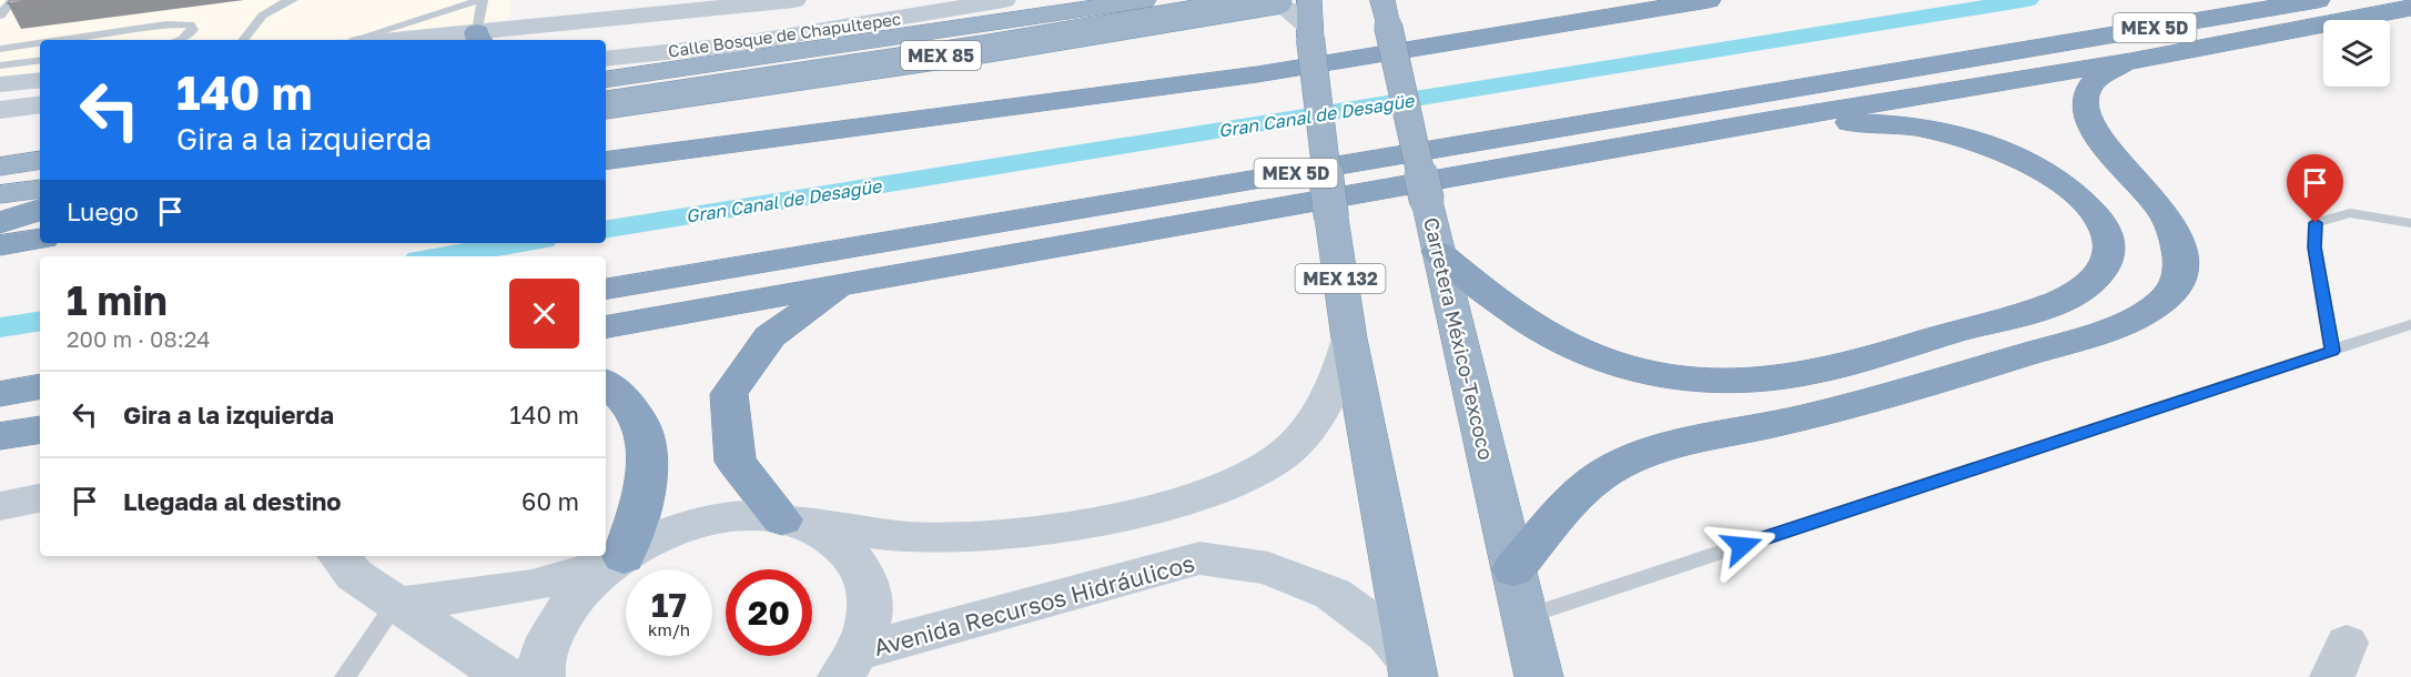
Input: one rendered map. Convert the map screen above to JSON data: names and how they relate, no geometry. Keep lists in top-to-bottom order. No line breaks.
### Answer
{"streets":{"highway":["MEX 5D","MEX 85","MEX 132","Carretera México-Texcoco"],"main road":["Calle Bosque de Chapultepec","Avenida Recursos Hidráulicos"]},"water":["Gran Canal de Desagüe"],"page":{"turn":["140 m","Gira a la izquierda"],"then":"Luego","heading":["1 min","200 m · 08:24"],"list":[{"name":"Gira a la izquierda","value":"140 m"},{"name":"Llegada al destino","value":"60 m"}],"speed":"17 km/h","limit":"20"}}
